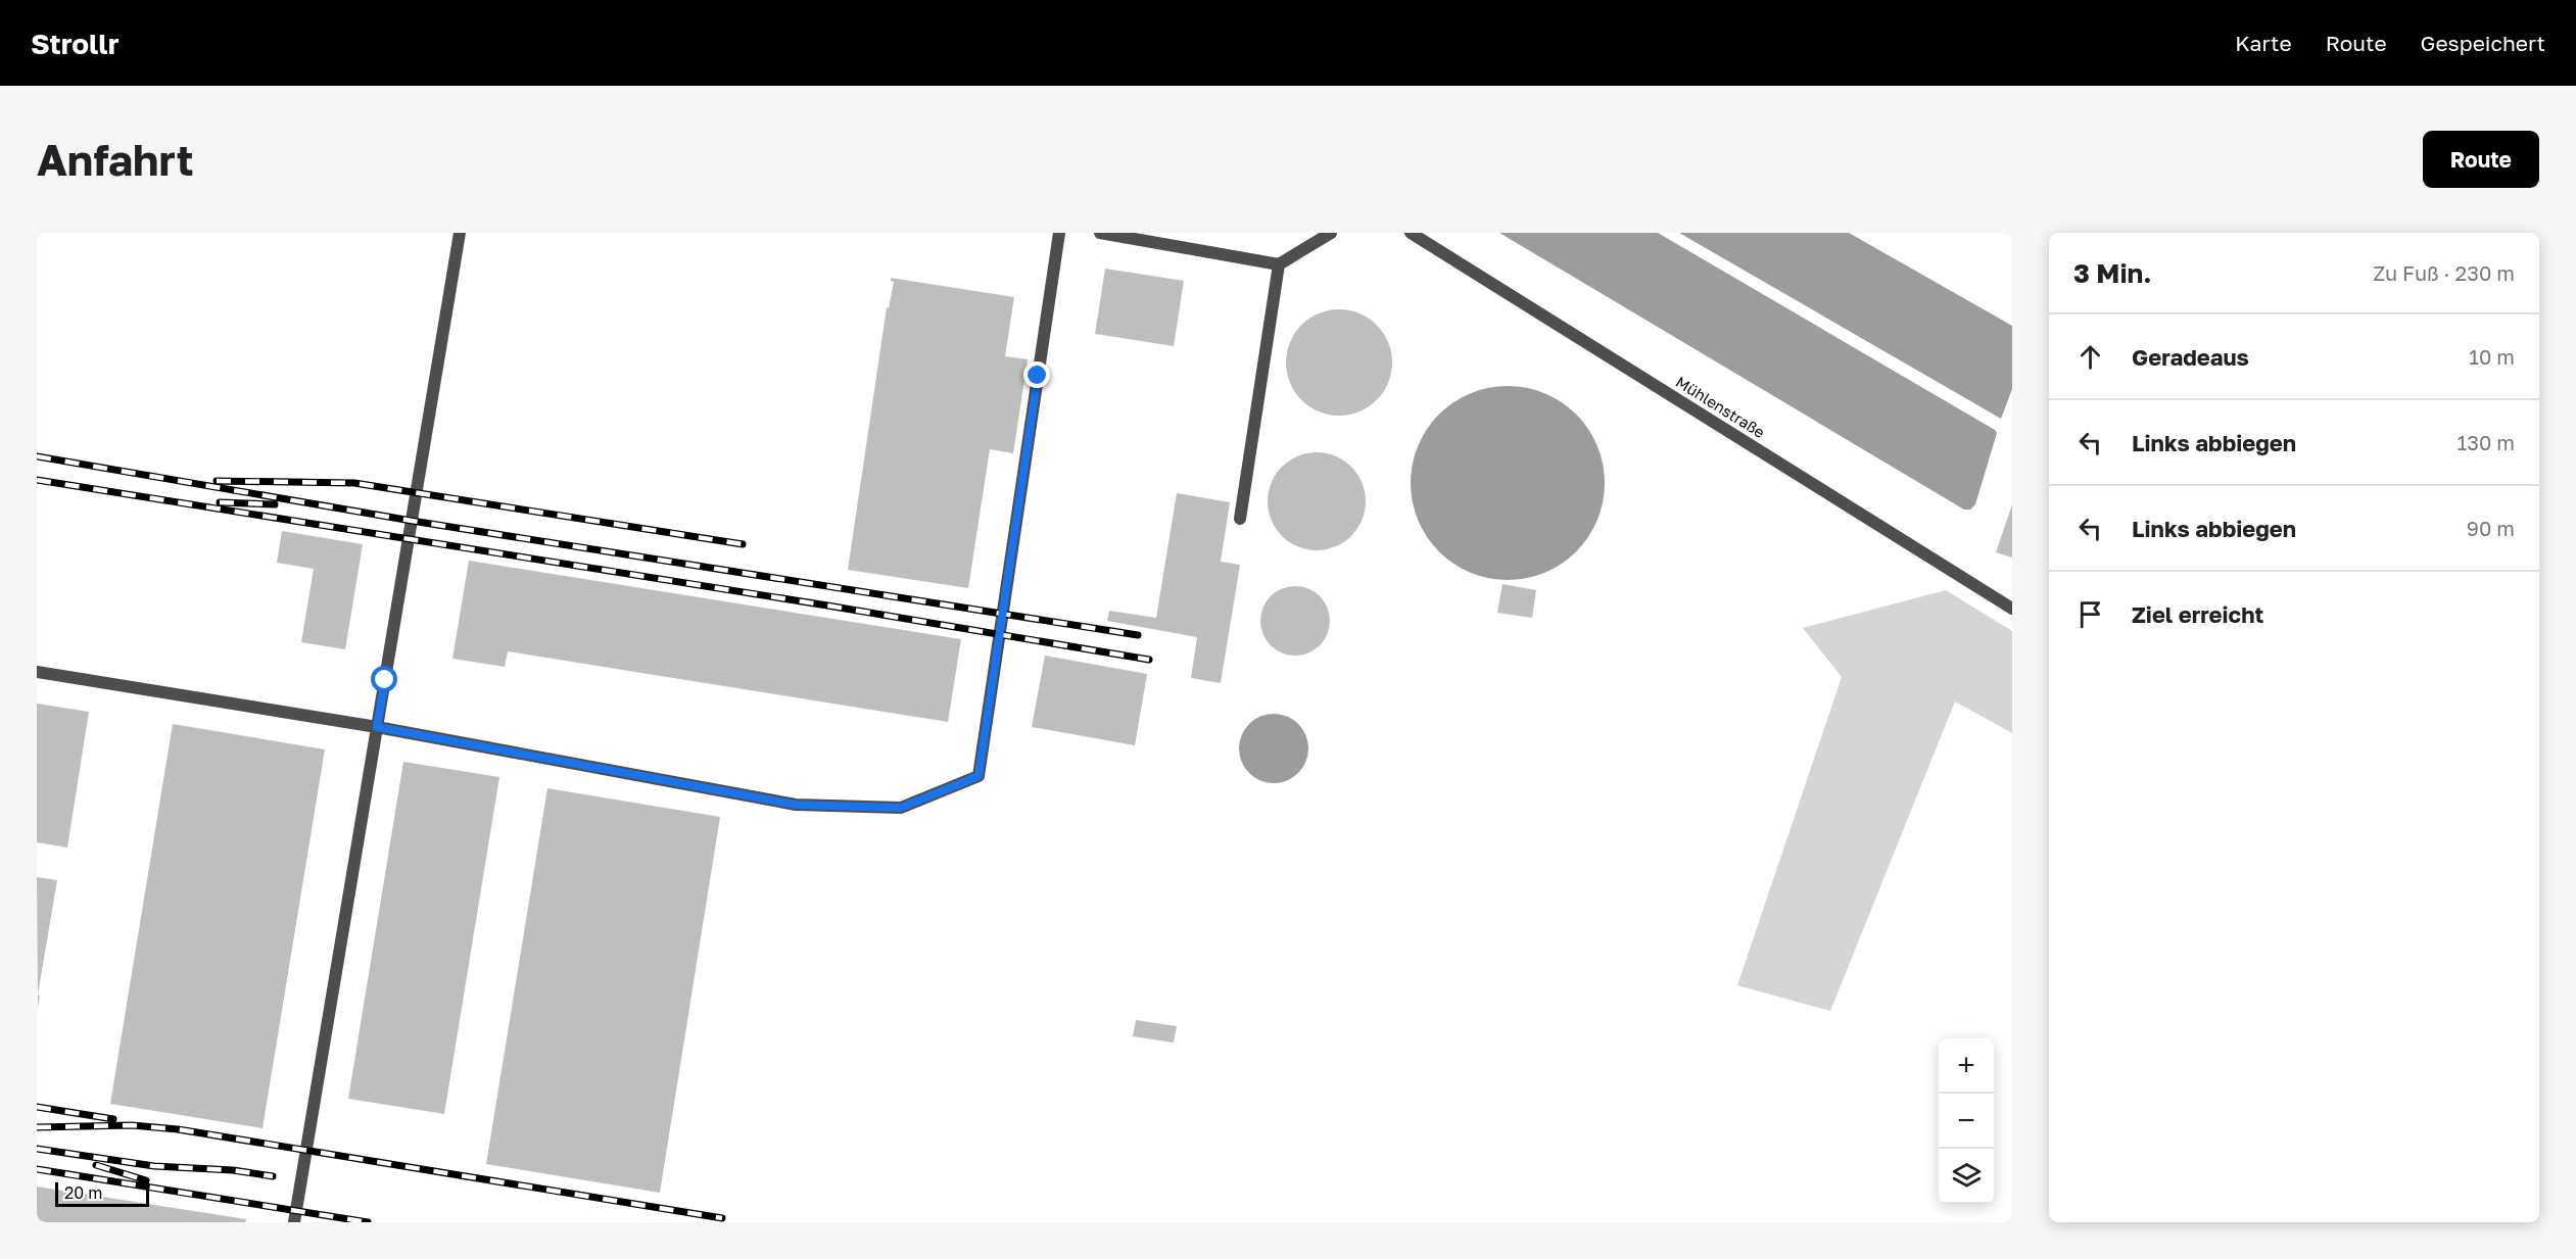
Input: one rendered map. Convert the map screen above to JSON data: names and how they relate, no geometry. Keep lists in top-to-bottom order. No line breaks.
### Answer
{"streets":{"street":["Mühlenstraße"]},"scale_bar":"20 m","page":{"header":"Strollr","nav":["Karte","Route","Gespeichert"],"buttons":"Route","title":"Anfahrt","heading":["3 Min.","Zu Fuß · 230 m"],"list":[["Geradeaus","10 m"],["Links abbiegen","130 m"],["Links abbiegen","90 m"],"Ziel erreicht"],"map_buttons":["+","−"],"scale":"20 m"}}
